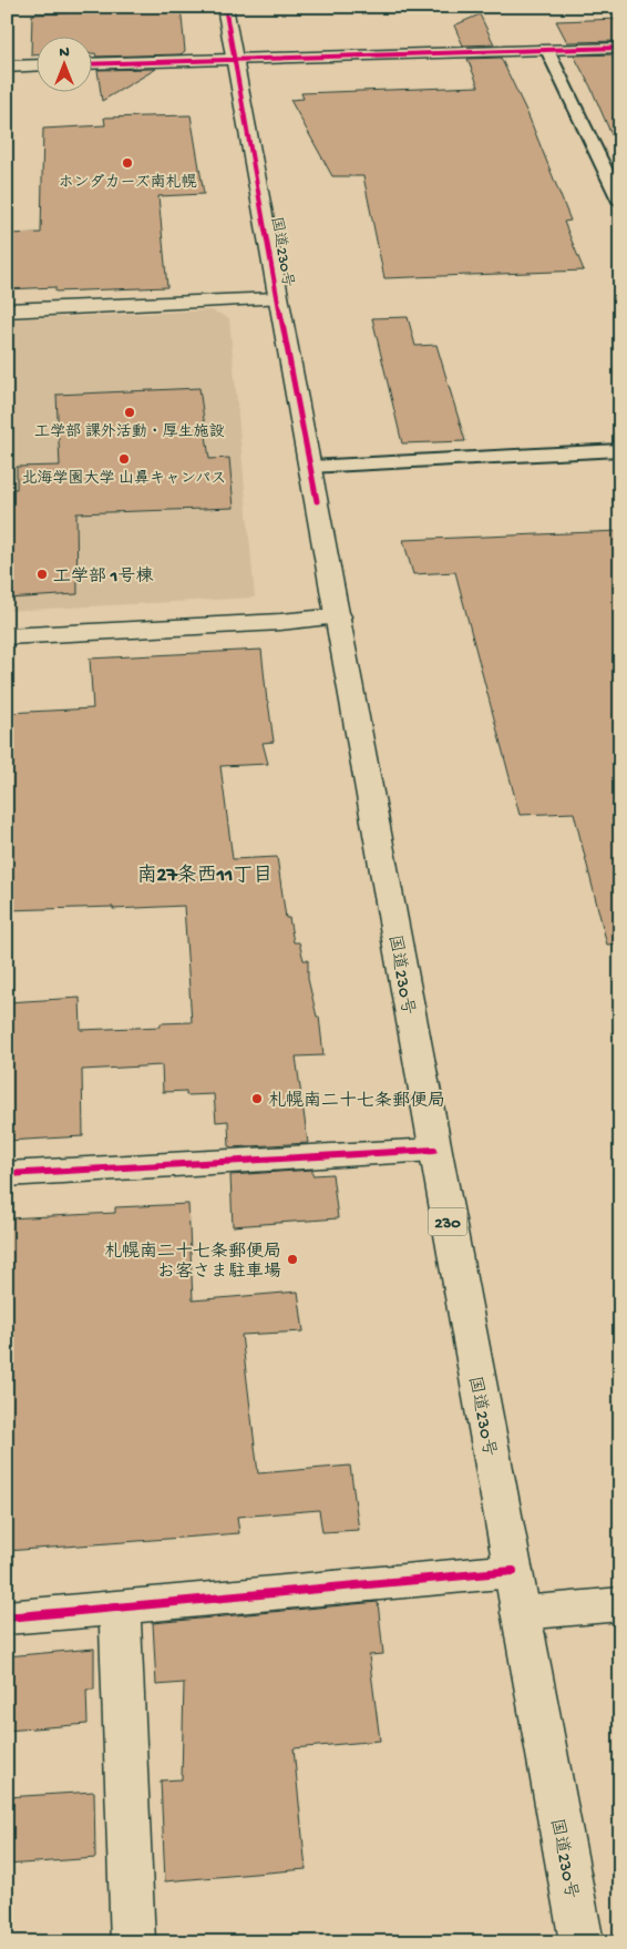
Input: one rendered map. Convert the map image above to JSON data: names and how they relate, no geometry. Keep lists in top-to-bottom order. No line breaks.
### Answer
{"streets":{"main road":["国道230号","230"]},"districts":["南27条西11丁目"],"places":["ホンダカーズ南札幌","工学部 課外活動・厚生施設","北海学園大学 山鼻キャンパス","工学部 1号棟","札幌南二十七条郵便局","札幌南二十七条郵便局 お客さま駐車場"],"north":"top"}
